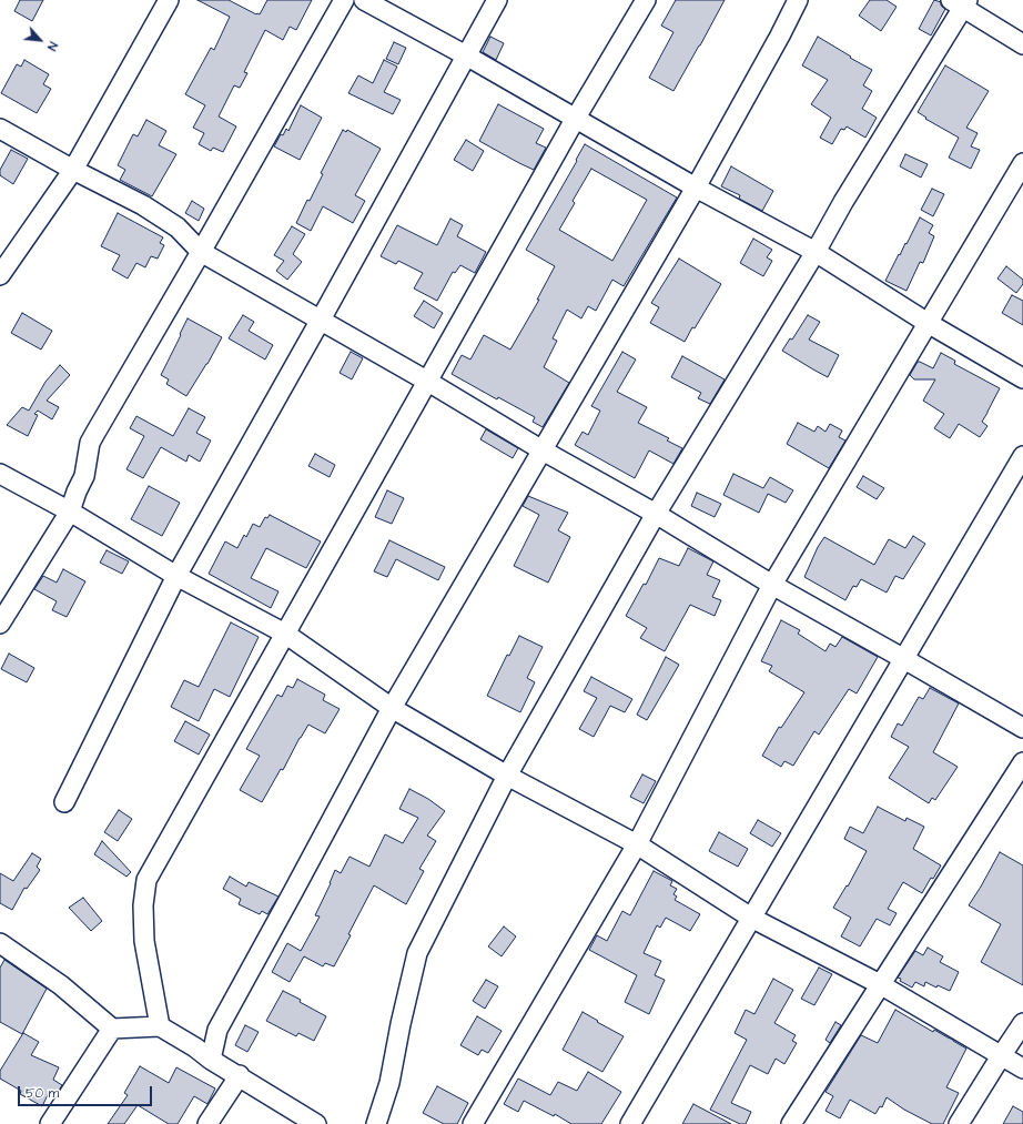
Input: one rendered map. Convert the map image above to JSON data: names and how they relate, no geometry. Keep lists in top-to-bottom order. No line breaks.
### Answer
{"scale_bar":"50 m","north":"bottom right"}
